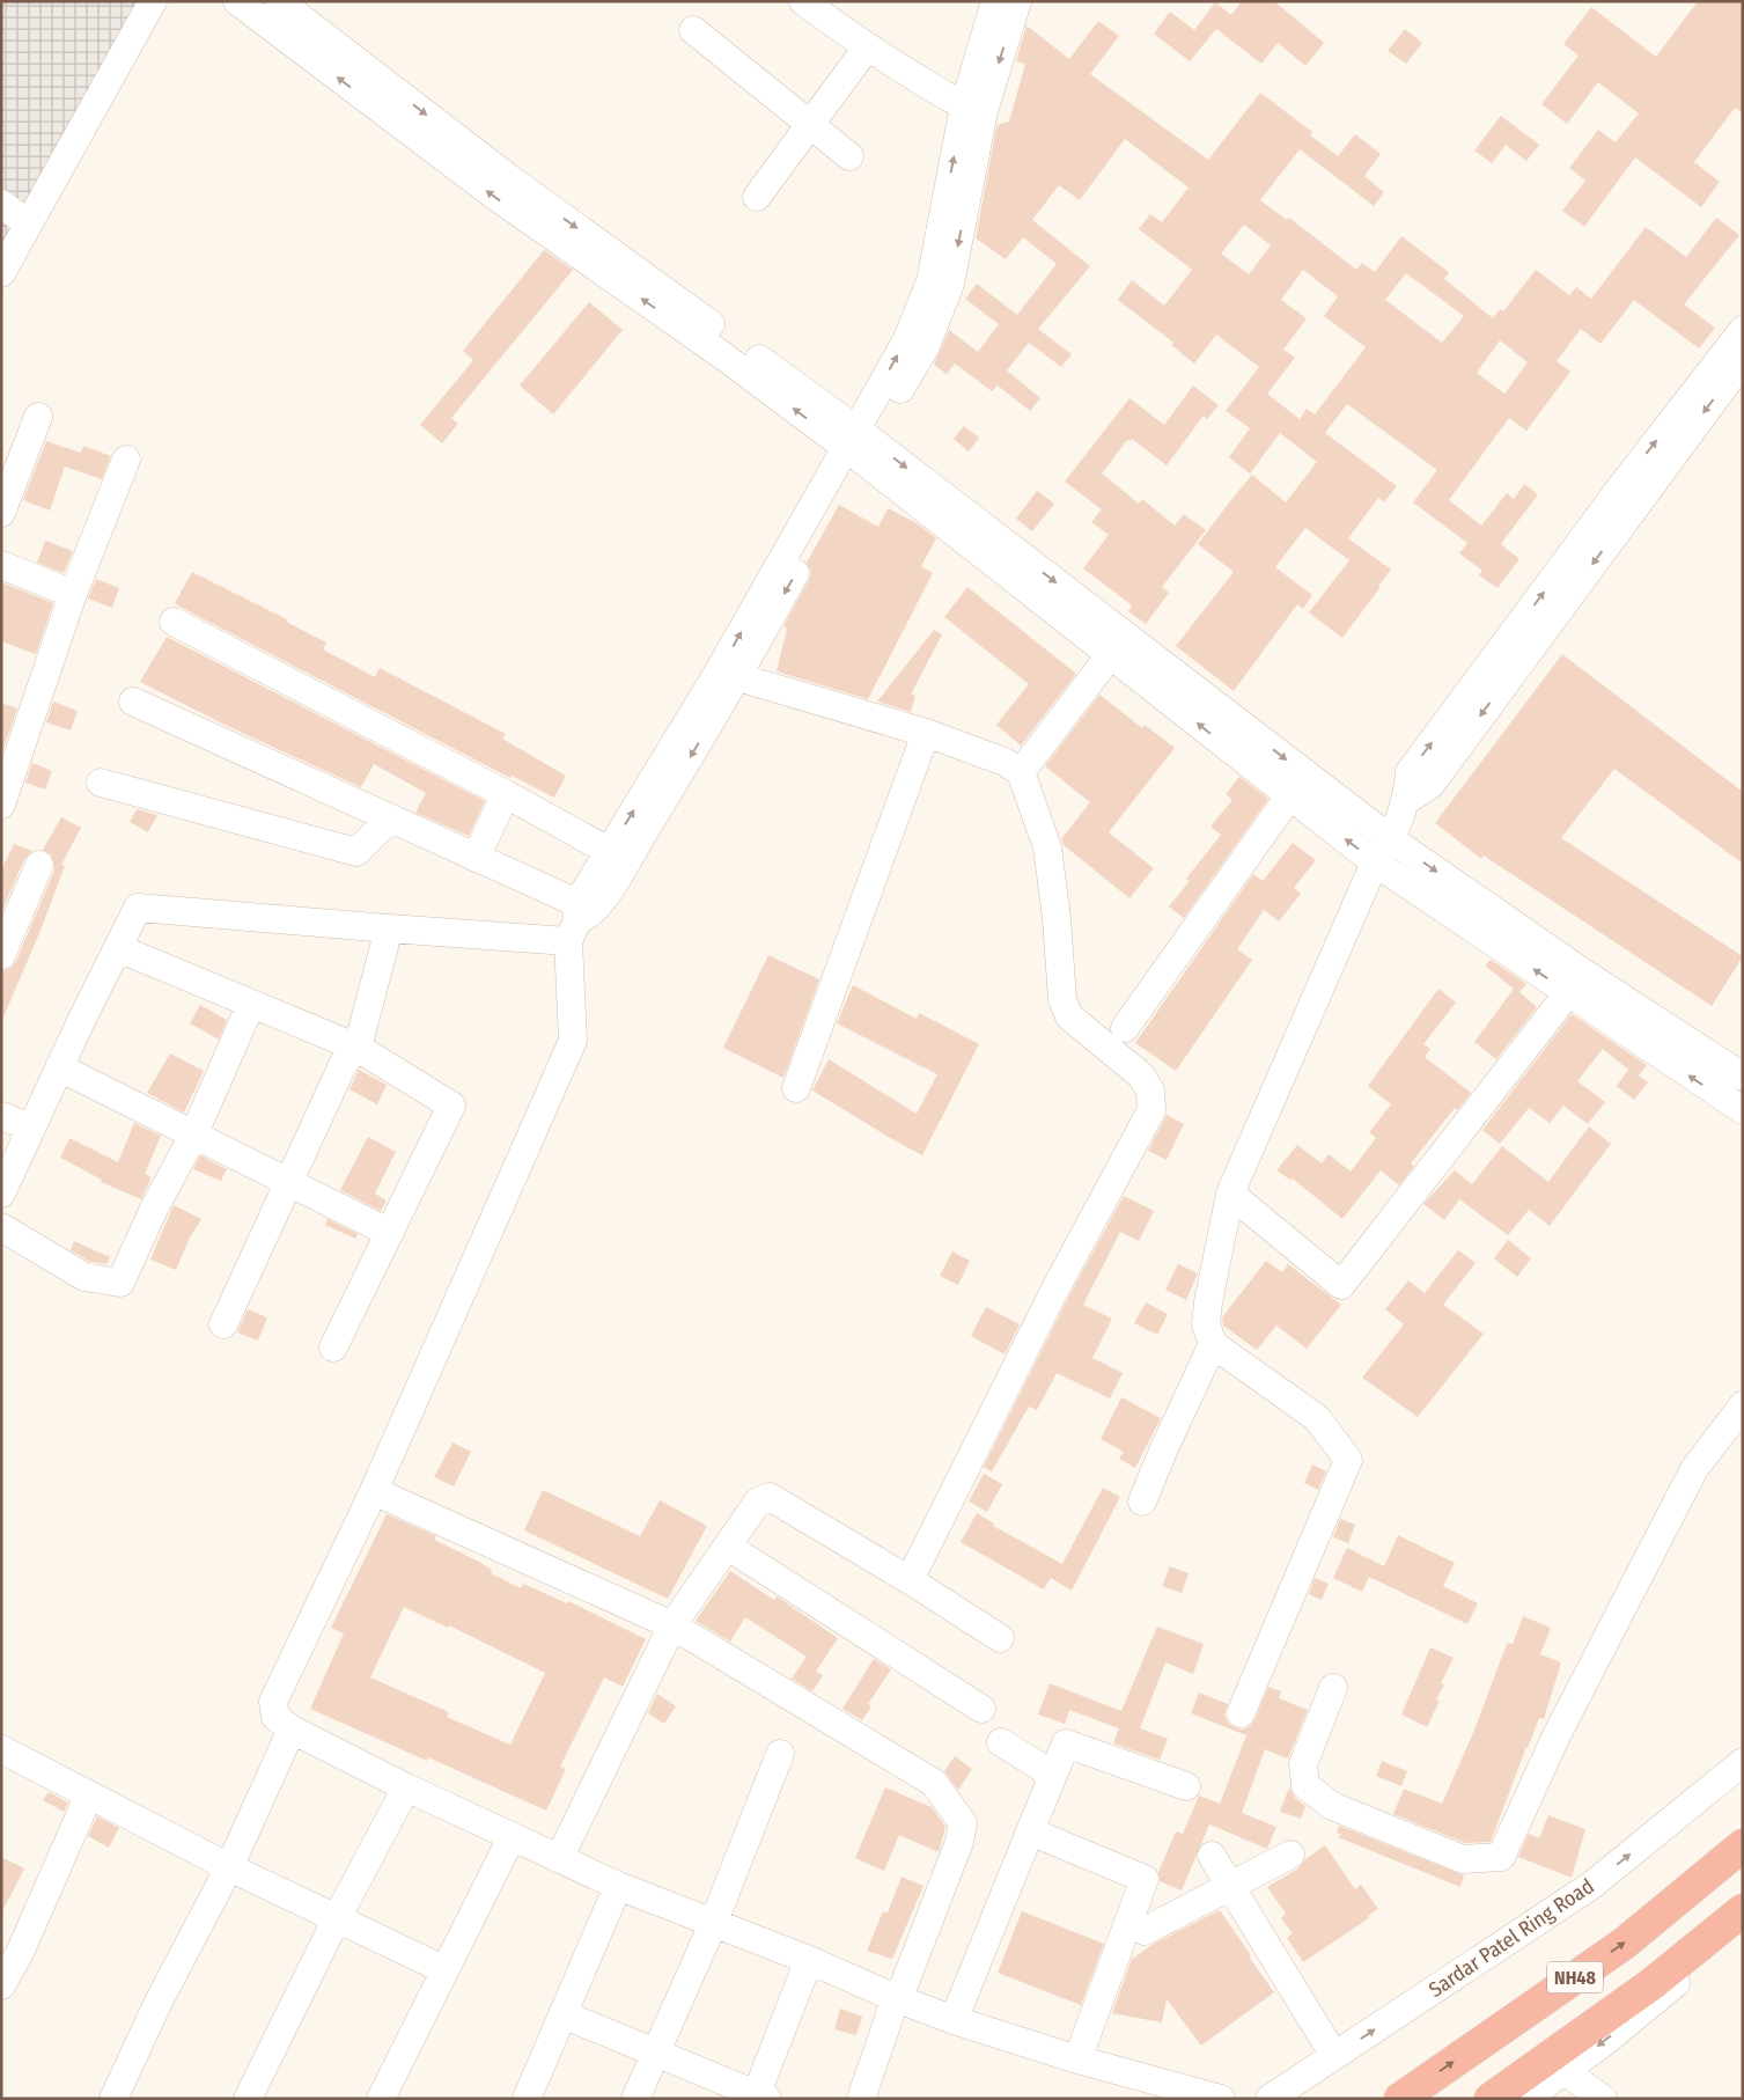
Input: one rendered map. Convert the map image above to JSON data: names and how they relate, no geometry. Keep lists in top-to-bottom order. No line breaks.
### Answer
{"streets":{"highway":["NH48"],"street":["Sardar Patel Ring Road"]}}
